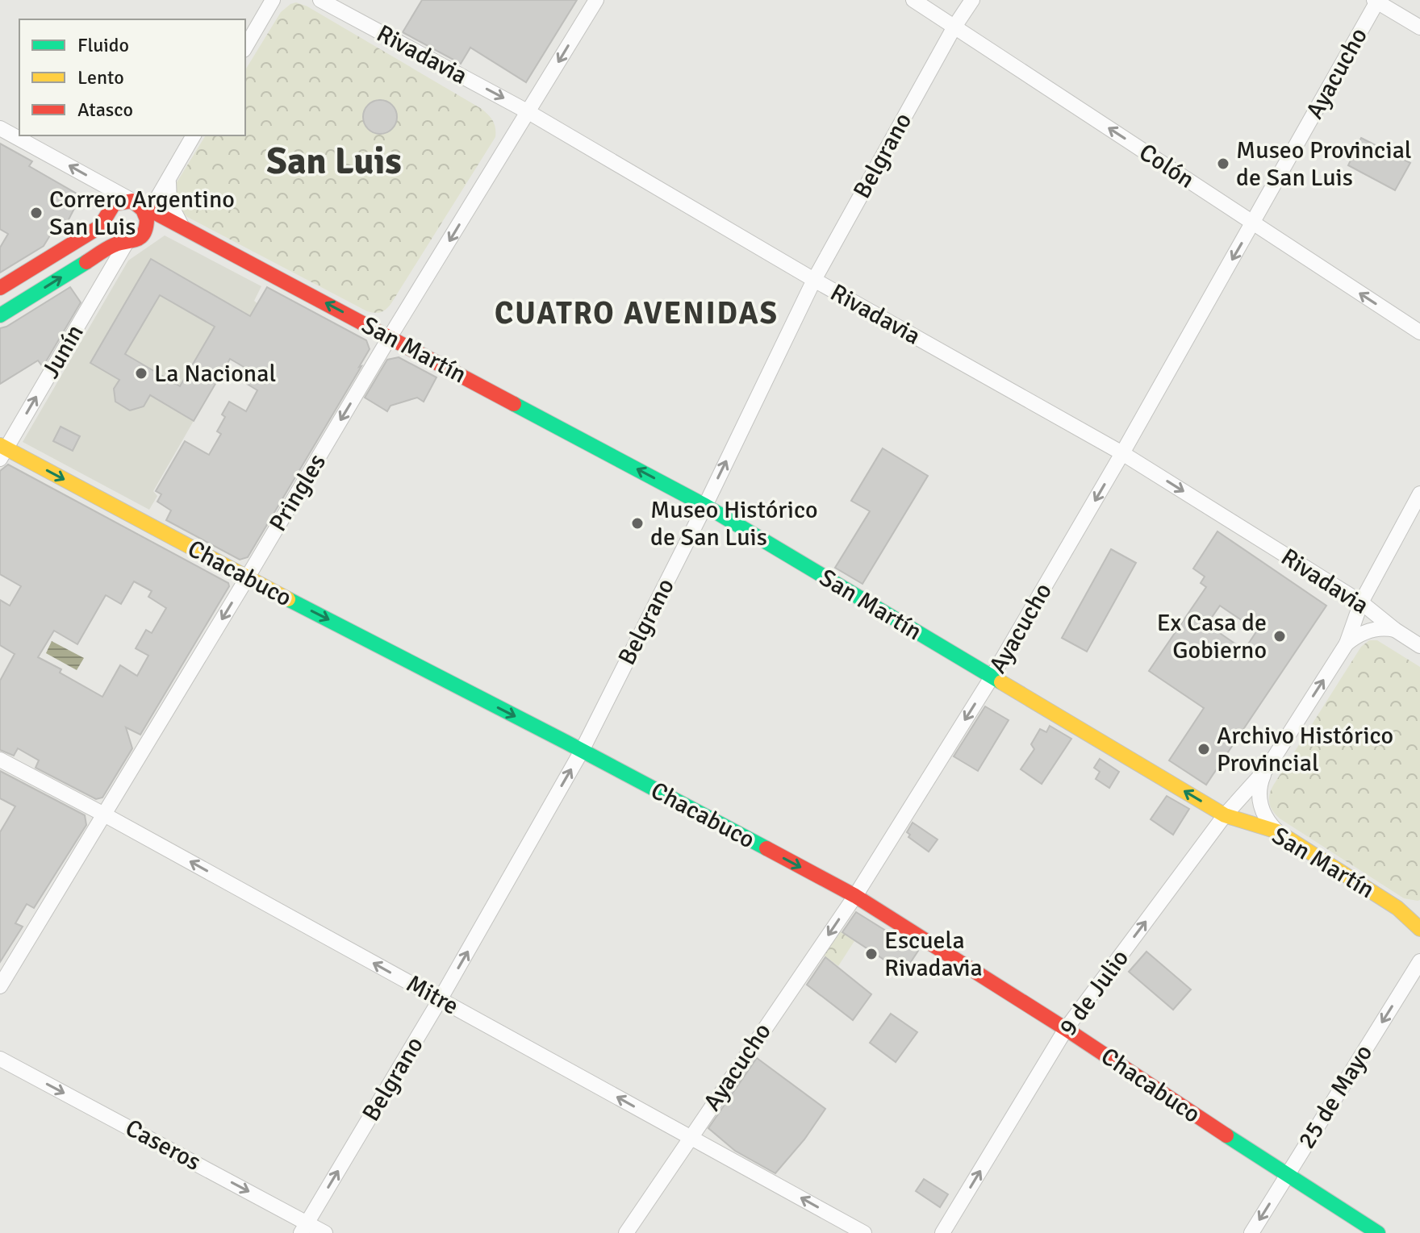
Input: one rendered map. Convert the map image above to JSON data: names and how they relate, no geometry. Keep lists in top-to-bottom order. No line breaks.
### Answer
{"streets":{"street":["Rivadavia","Ayacucho","Belgrano","Colón","San Martín","Junín","Pringles","Chacabuco","9 de Julio","Mitre","25 de Mayo","Caseros"]},"crossings":[["Rivadavia","Ayacucho"],["Rivadavia","Belgrano"],["Rivadavia","Pringles"],["Rivadavia","9 de Julio"],["Ayacucho","Colón"],["Ayacucho","San Martín"],["Ayacucho","Chacabuco"],["Ayacucho","Mitre"],["Belgrano","Colón"],["Belgrano","San Martín"],["Belgrano","Chacabuco"],["Belgrano","Mitre"],["Belgrano","Caseros"],["San Martín","Pringles"],["San Martín","9 de Julio"],["Junín","Chacabuco"],["Pringles","Chacabuco"],["Pringles","Mitre"],["Chacabuco","9 de Julio"],["Chacabuco","25 de Mayo"]],"one_way":["Rivadavia","Ayacucho","Belgrano","Colón","San Martín","Junín","Pringles","Chacabuco","9 de Julio","Mitre","25 de Mayo","Caseros"],"districts":["San Luis","CUATRO AVENIDAS"],"places":["Museo Provincial de San Luis","Correro Argentino San Luis","La Nacional","Museo Histórico de San Luis","Ex Casa de Gobierno","Archivo Histórico Provincial","Escuela Rivadavia"],"legend":["Fluido","Lento","Atasco"]}
